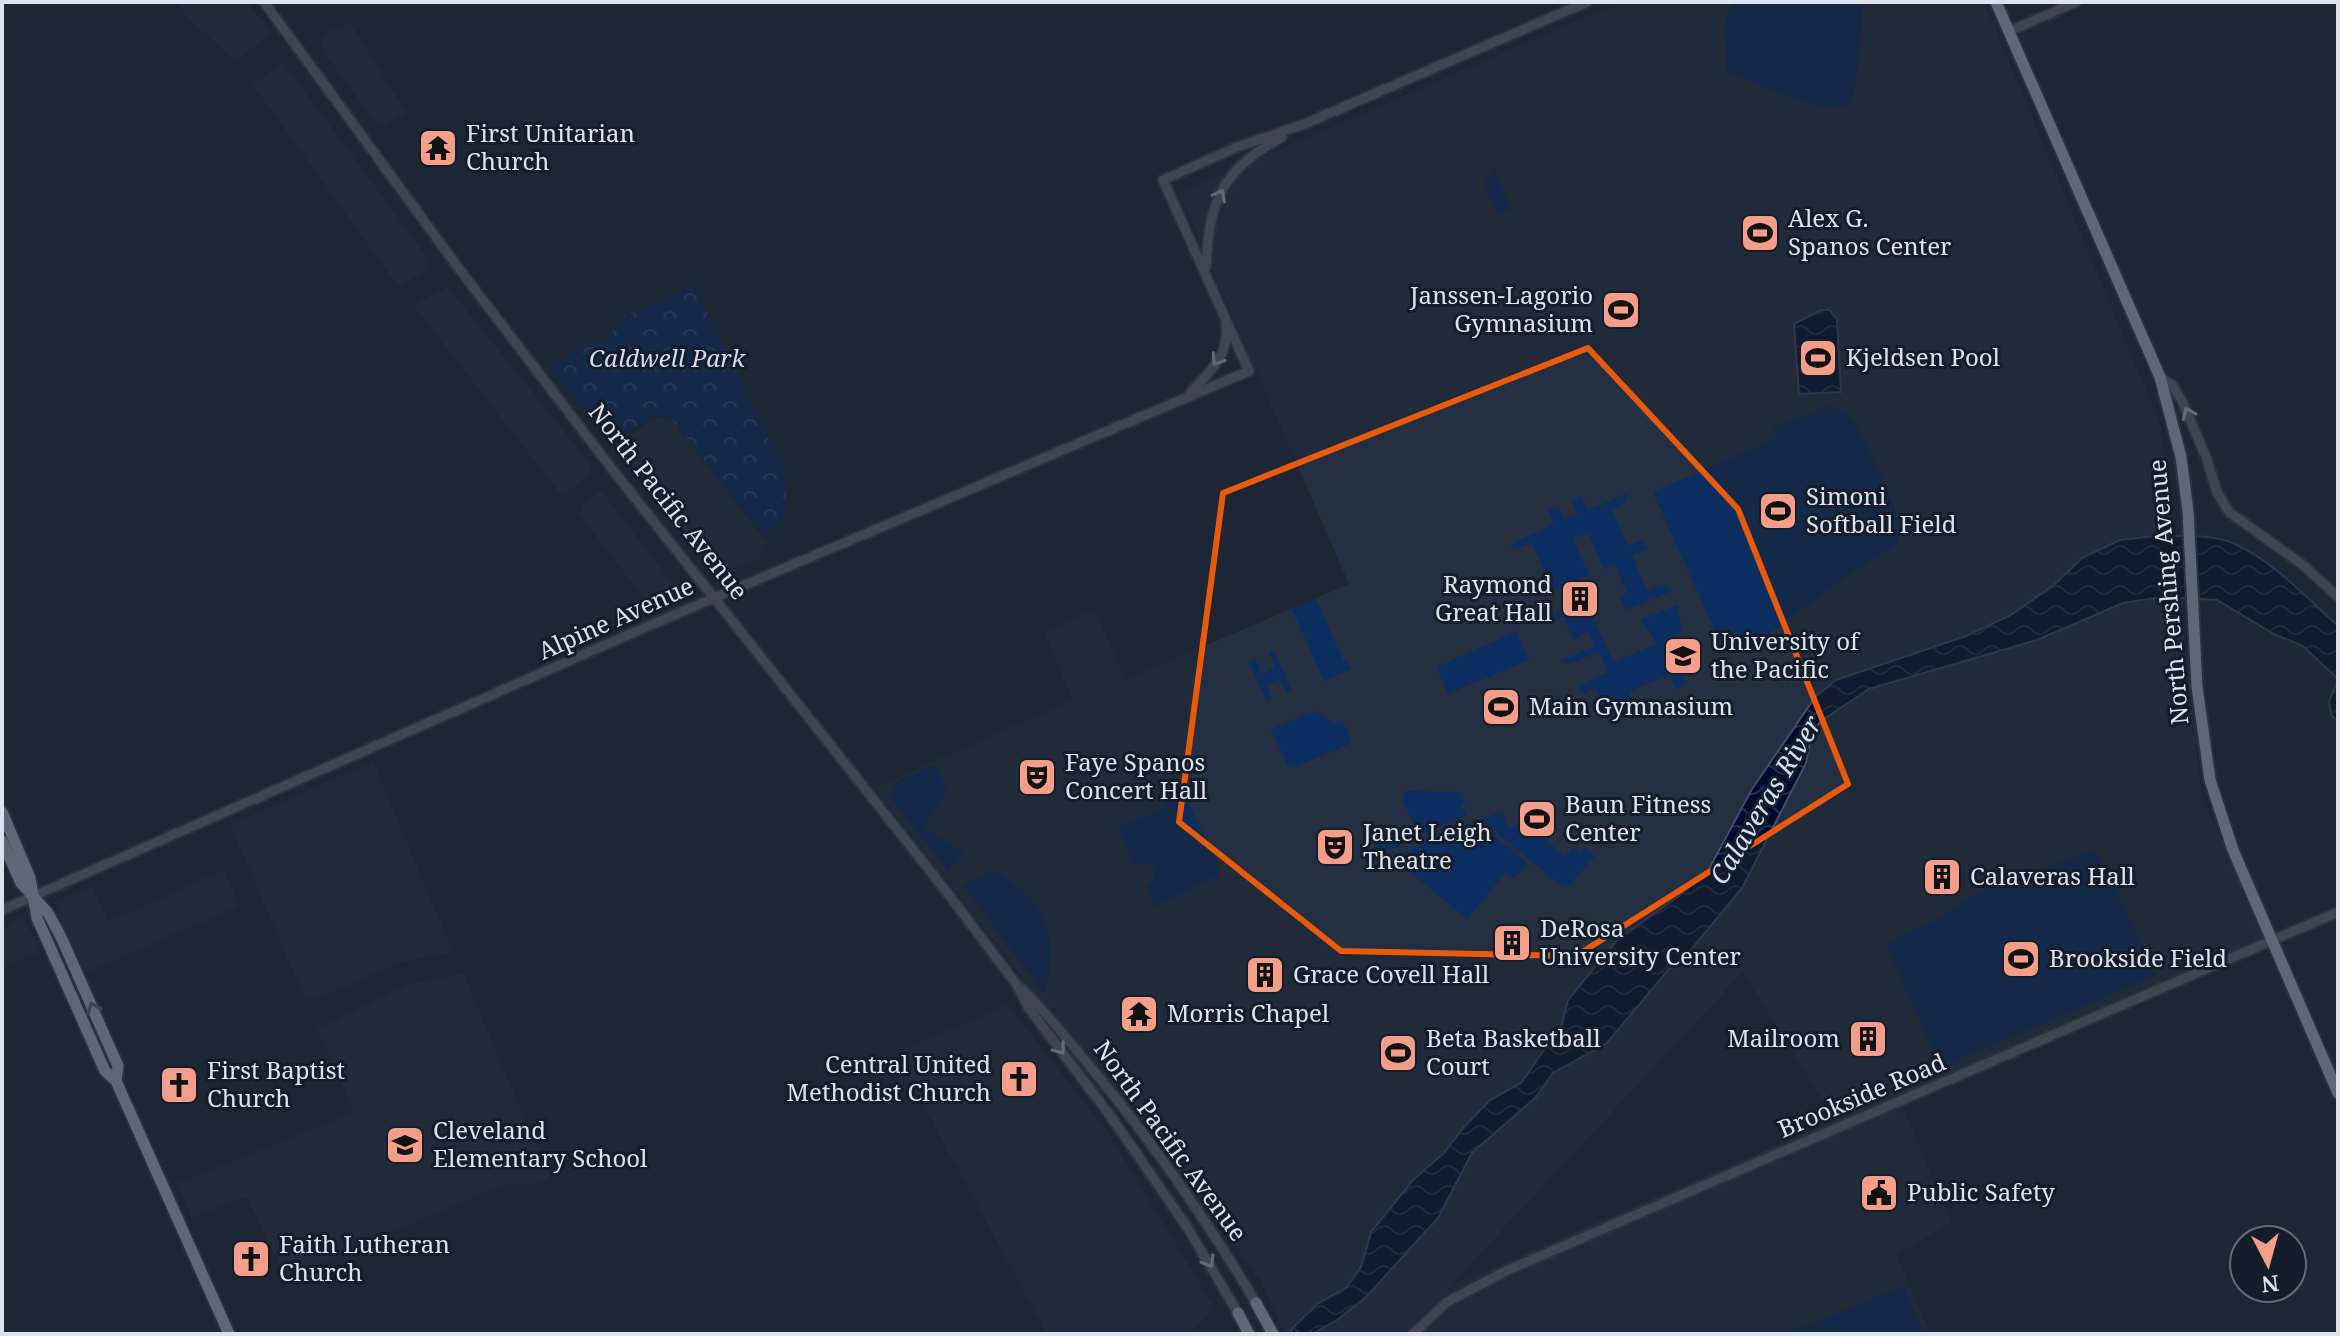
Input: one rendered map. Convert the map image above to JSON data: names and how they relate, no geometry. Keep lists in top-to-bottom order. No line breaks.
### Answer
{"streets":{"main road":["North Pacific Avenue","North Pershing Avenue"],"street":["Alpine Avenue","Brookside Road"]},"crossings":[["North Pacific Avenue","Alpine Avenue"],["North Pershing Avenue","Brookside Road"]],"water":["Calaveras River"],"parks":["Caldwell Park"],"places":{"temple":["First Unitarian Church","Morris Chapel"],"sports":["Alex G. Spanos Center","Janssen-Lagorio Gymnasium","Kjeldsen Pool","Simoni Softball Field","Main Gymnasium","Baun Fitness Center","Brookside Field","Beta Basketball Court"],"building":["Raymond Great Hall","Calaveras Hall","DeRosa University Center","Grace Covell Hall","Mailroom"],"school or university":["University of the Pacific","Cleveland Elementary School"],"theatre":["Faye Spanos Concert Hall","Janet Leigh Theatre"],"church":["Central United Methodist Church","First Baptist Church","Faith Lutheran Church"],"public building":["Public Safety"]},"north":"bottom"}
